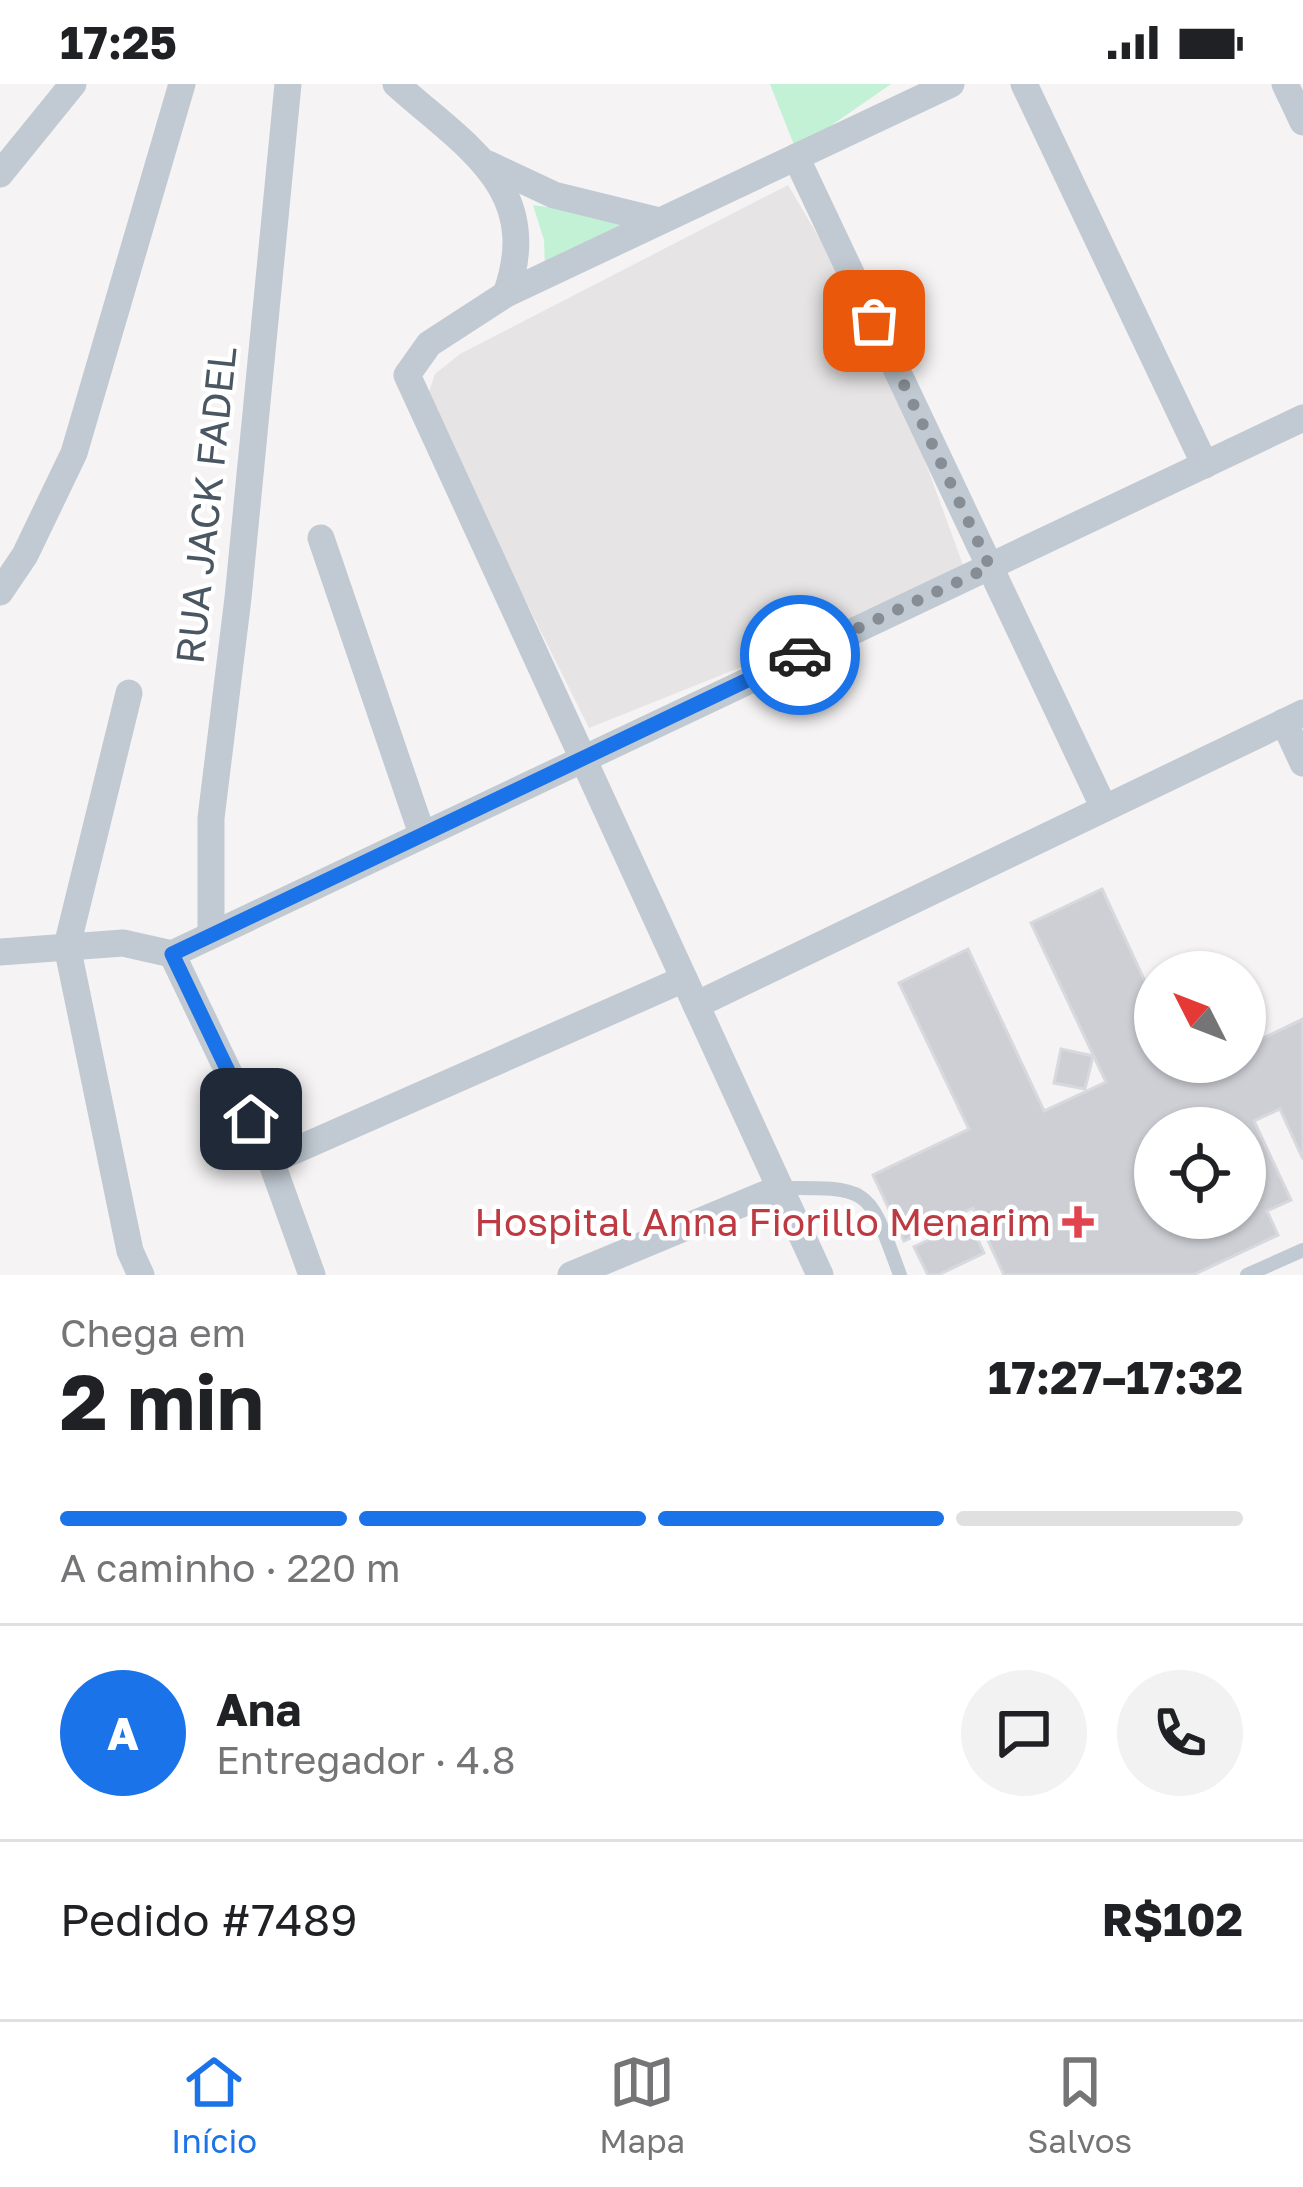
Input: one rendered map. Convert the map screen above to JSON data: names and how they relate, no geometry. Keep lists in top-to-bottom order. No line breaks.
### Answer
{"streets":{"street":["RUA JACK FADEL"]},"places":{"health":["Hospital Anna Fiorillo Menarim"]},"north":"top left","page":{"status":"17:25","heading":["2 min","Chega em","17:27–17:32"],"panel":["Ana","Entregador · 4.8","Pedido #7489","R$102"],"bar":"A caminho · 220 m","round":"A","tabs":["Início","Mapa","Salvos"]}}
